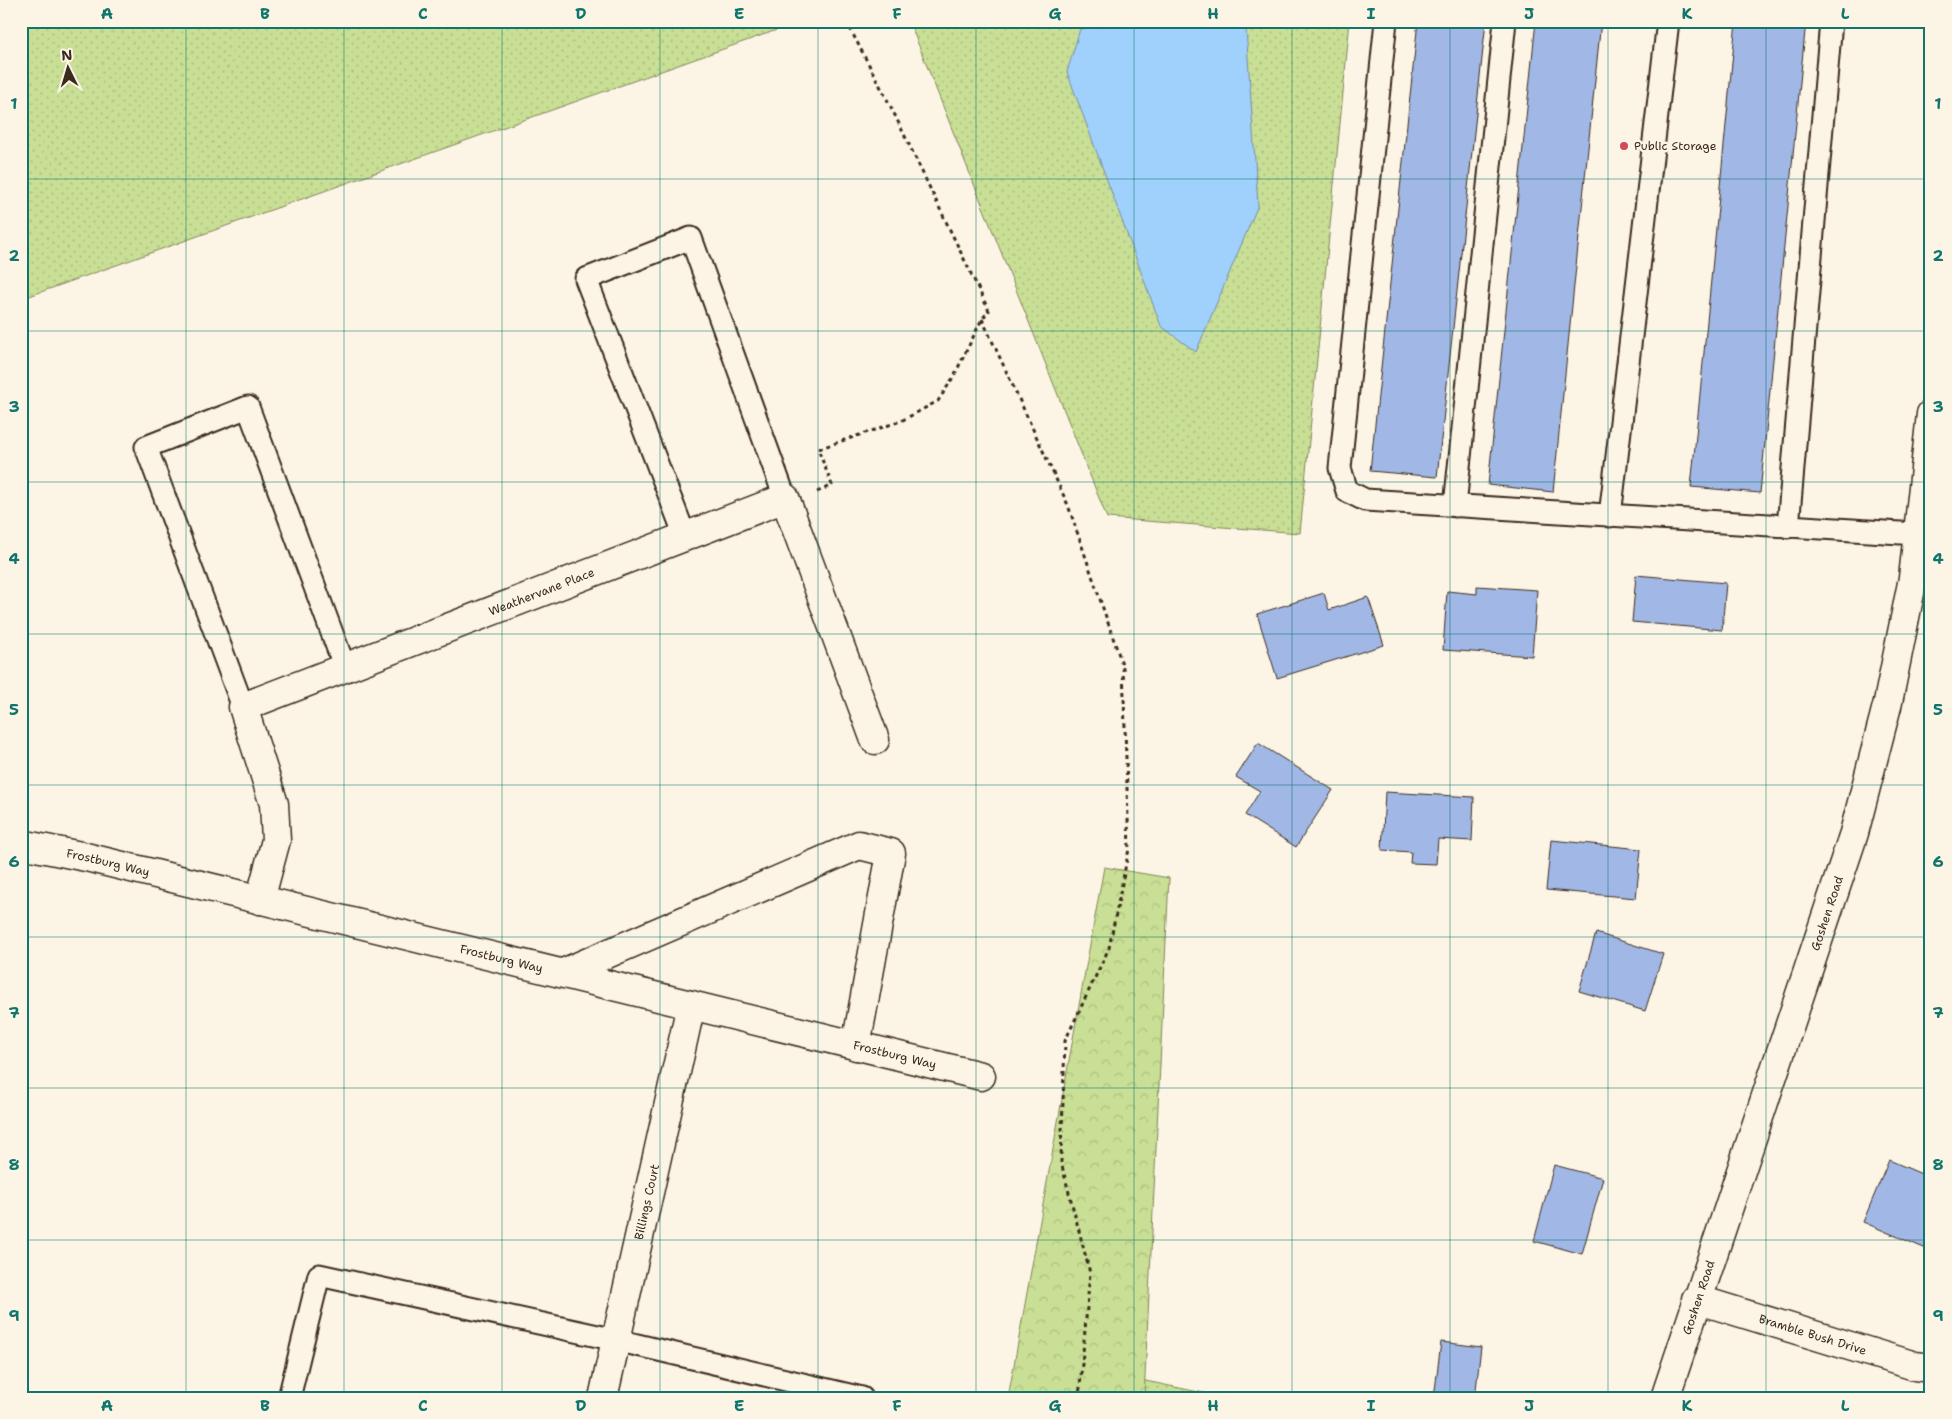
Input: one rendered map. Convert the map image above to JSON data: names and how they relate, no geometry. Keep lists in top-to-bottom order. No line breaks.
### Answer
{"streets":{"street":["Weathervane Place","Frostburg Way","Goshen Road","Billings Court","Bramble Bush Drive"]},"crossings":[["Frostburg Way","Billings Court"],["Goshen Road","Bramble Bush Drive"]],"places":["Public Storage"],"north":"top","grid":{"columns":["A","B","C","D","E","F","G","H","I","J","K","L"],"rows":["1","2","3","4","5","6","7","8","9"]}}
